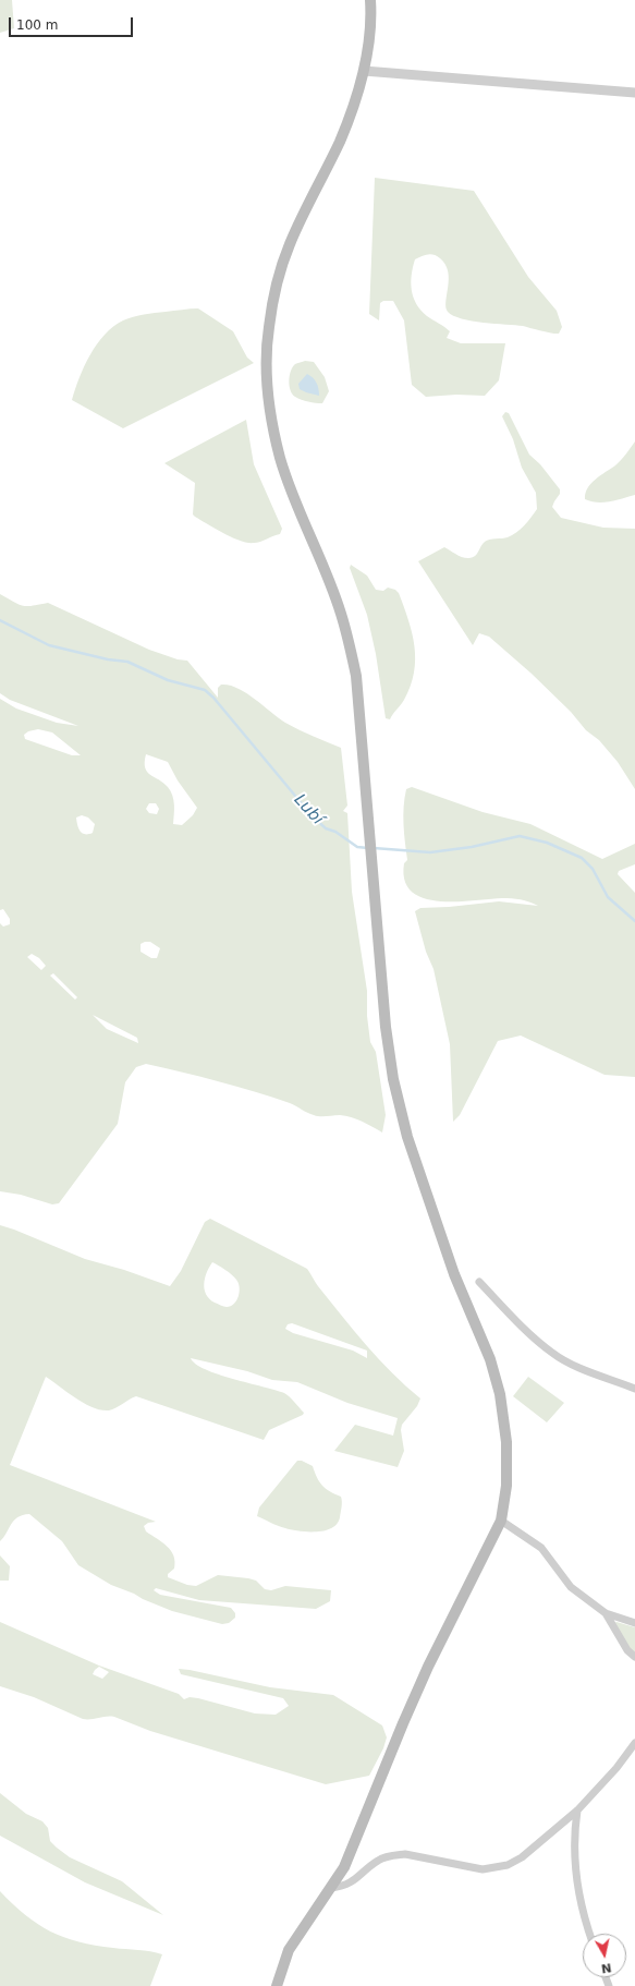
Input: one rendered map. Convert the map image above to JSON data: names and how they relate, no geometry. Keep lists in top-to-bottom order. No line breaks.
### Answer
{"water":["Lubí"],"scale_bar":"100 m","north":"bottom"}
